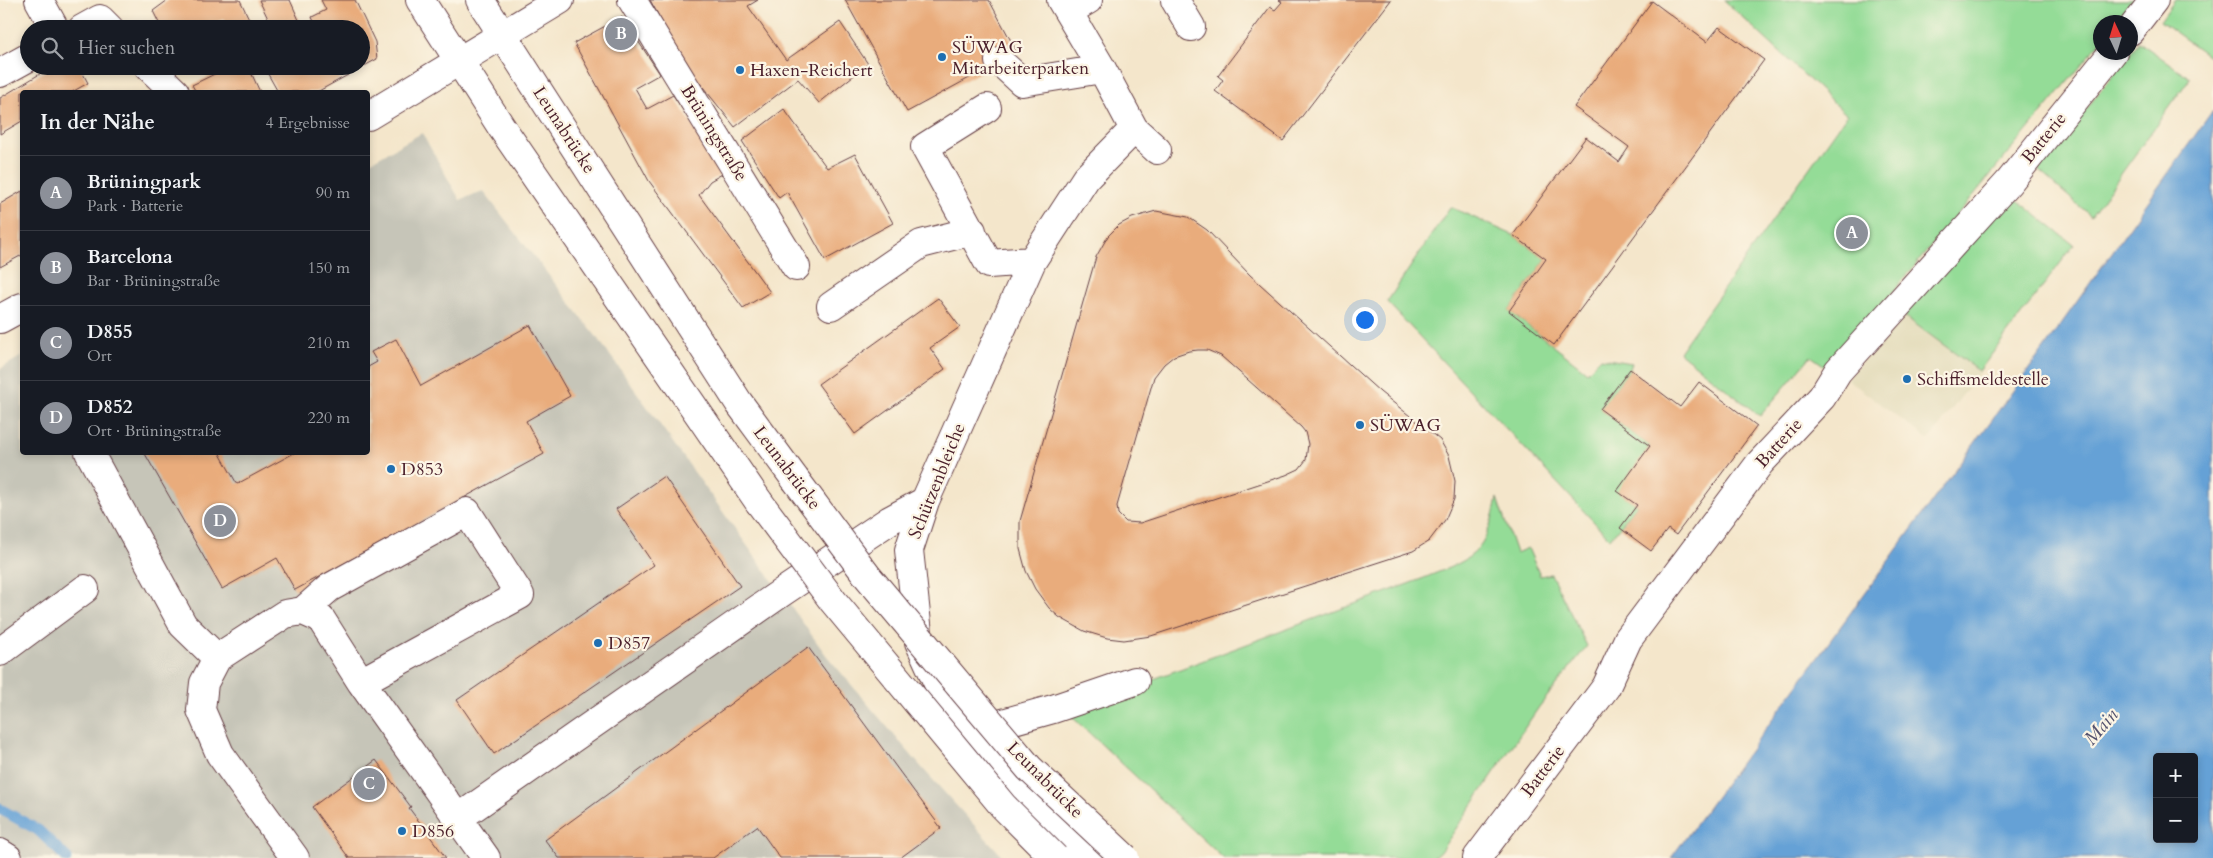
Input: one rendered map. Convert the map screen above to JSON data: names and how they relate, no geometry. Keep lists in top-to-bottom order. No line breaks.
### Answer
{"streets":{"street":["Leunabrücke","Brüningstraße","Batterie","Schützenbleiche"]},"water":["Main"],"places":["SÜWAG Mitarbeiterparken","Haxen-Reichert","Schiffsmeldestelle","SÜWAG","D853","D857","D856"],"north":"top","page":{"pins":["B","A","D","C"],"search":"Hier suchen","heading":["In der Nähe","4 Ergebnisse"],"list":[{"mark":"A","name":"Brüningpark","note":"Park · Batterie","value":"90 m"},{"mark":"B","name":"Barcelona","note":"Bar · Brüningstraße","value":"150 m"},{"mark":"C","name":"D855","note":"Ort","value":"210 m"},{"mark":"D","name":"D852","note":"Ort · Brüningstraße","value":"220 m"}],"map_buttons":["+","−"]}}
